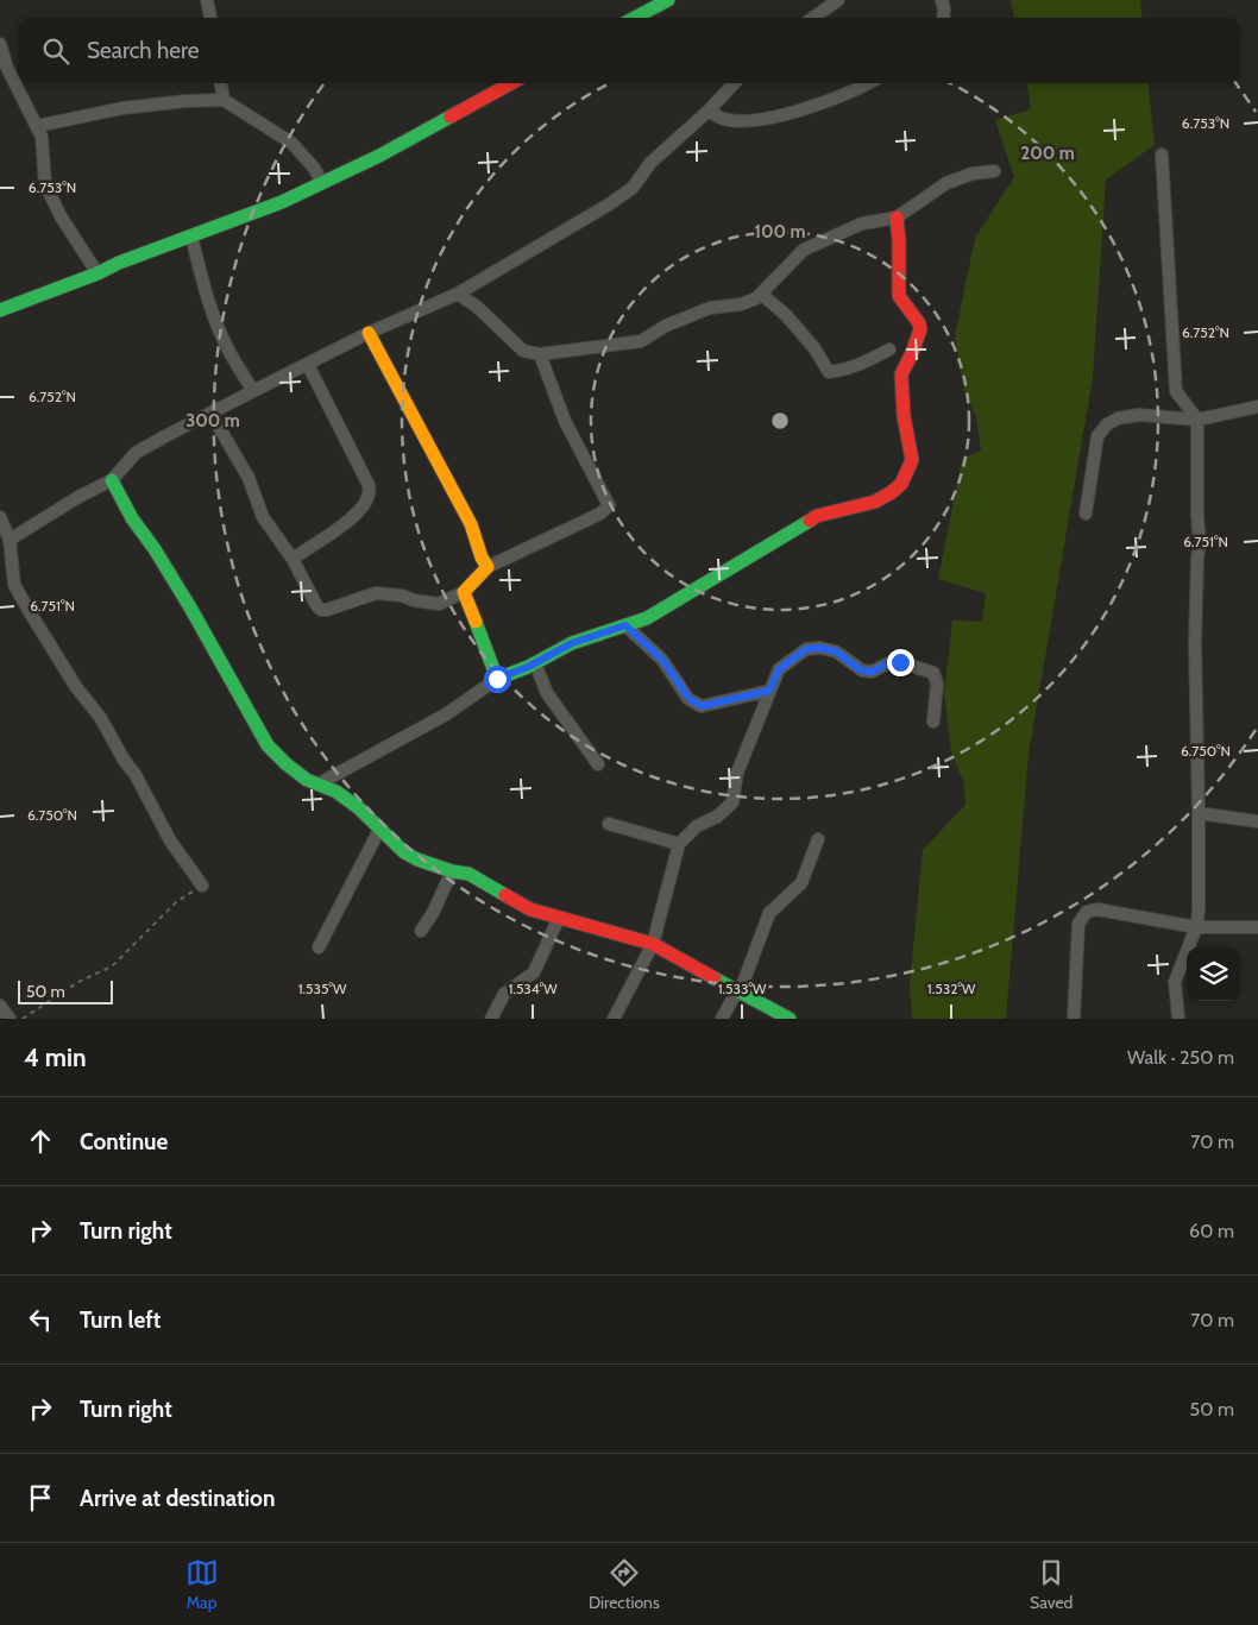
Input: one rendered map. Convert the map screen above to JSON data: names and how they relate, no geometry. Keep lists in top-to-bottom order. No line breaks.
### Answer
{"scale_bar":"50 m","page":{"search":"Search here","scale":"50 m","heading":["4 min","Walk · 250 m"],"list":[["Continue","70 m"],["Turn right","60 m"],["Turn left","70 m"],["Turn right","50 m"],"Arrive at destination"],"nav":["Map","Directions","Saved"]},"coordinates":["6.753°N","6.752°N","6.751°N","6.750°N","1.535°W","1.534°W","1.533°W","1.532°W"],"rings":["200 m","100 m","300 m"]}
